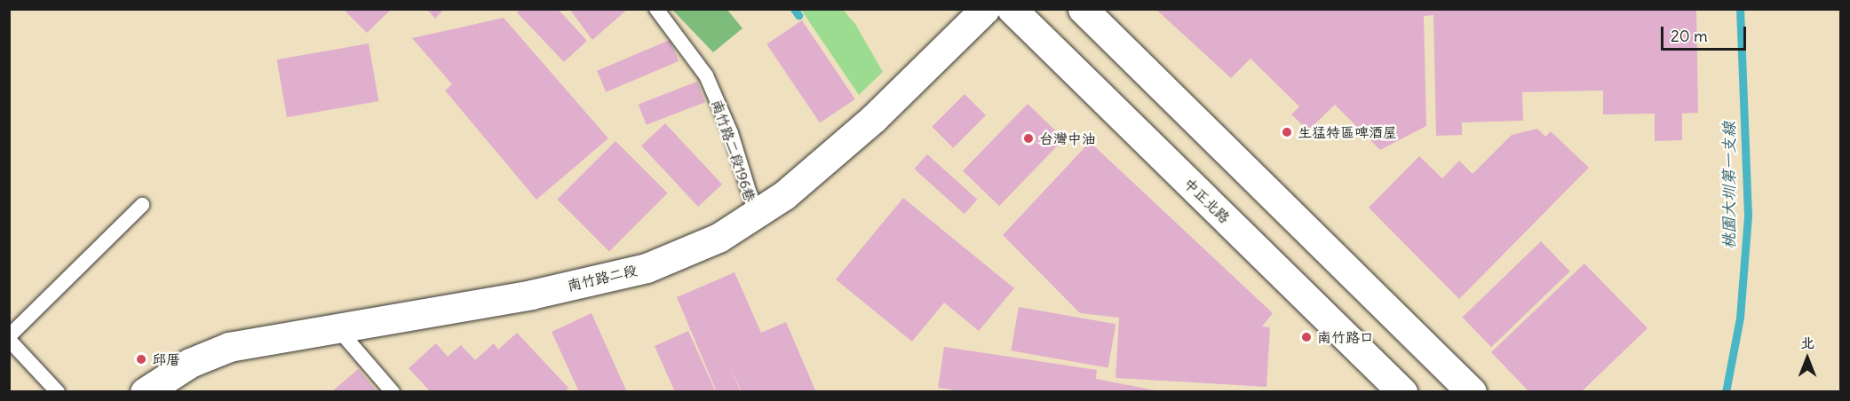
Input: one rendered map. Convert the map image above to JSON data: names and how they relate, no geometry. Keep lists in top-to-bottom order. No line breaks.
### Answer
{"streets":{"street":["中正北路","南竹路二段"],"lane":["南竹路二段196巷"]},"crossings":[["南竹路二段196巷","南竹路二段"]],"water":["桃園大圳第一支線"],"places":["生猛特區啤酒屋","台灣中油","南竹路口","邱厝"],"scale_bar":"20 m","north":"top"}
